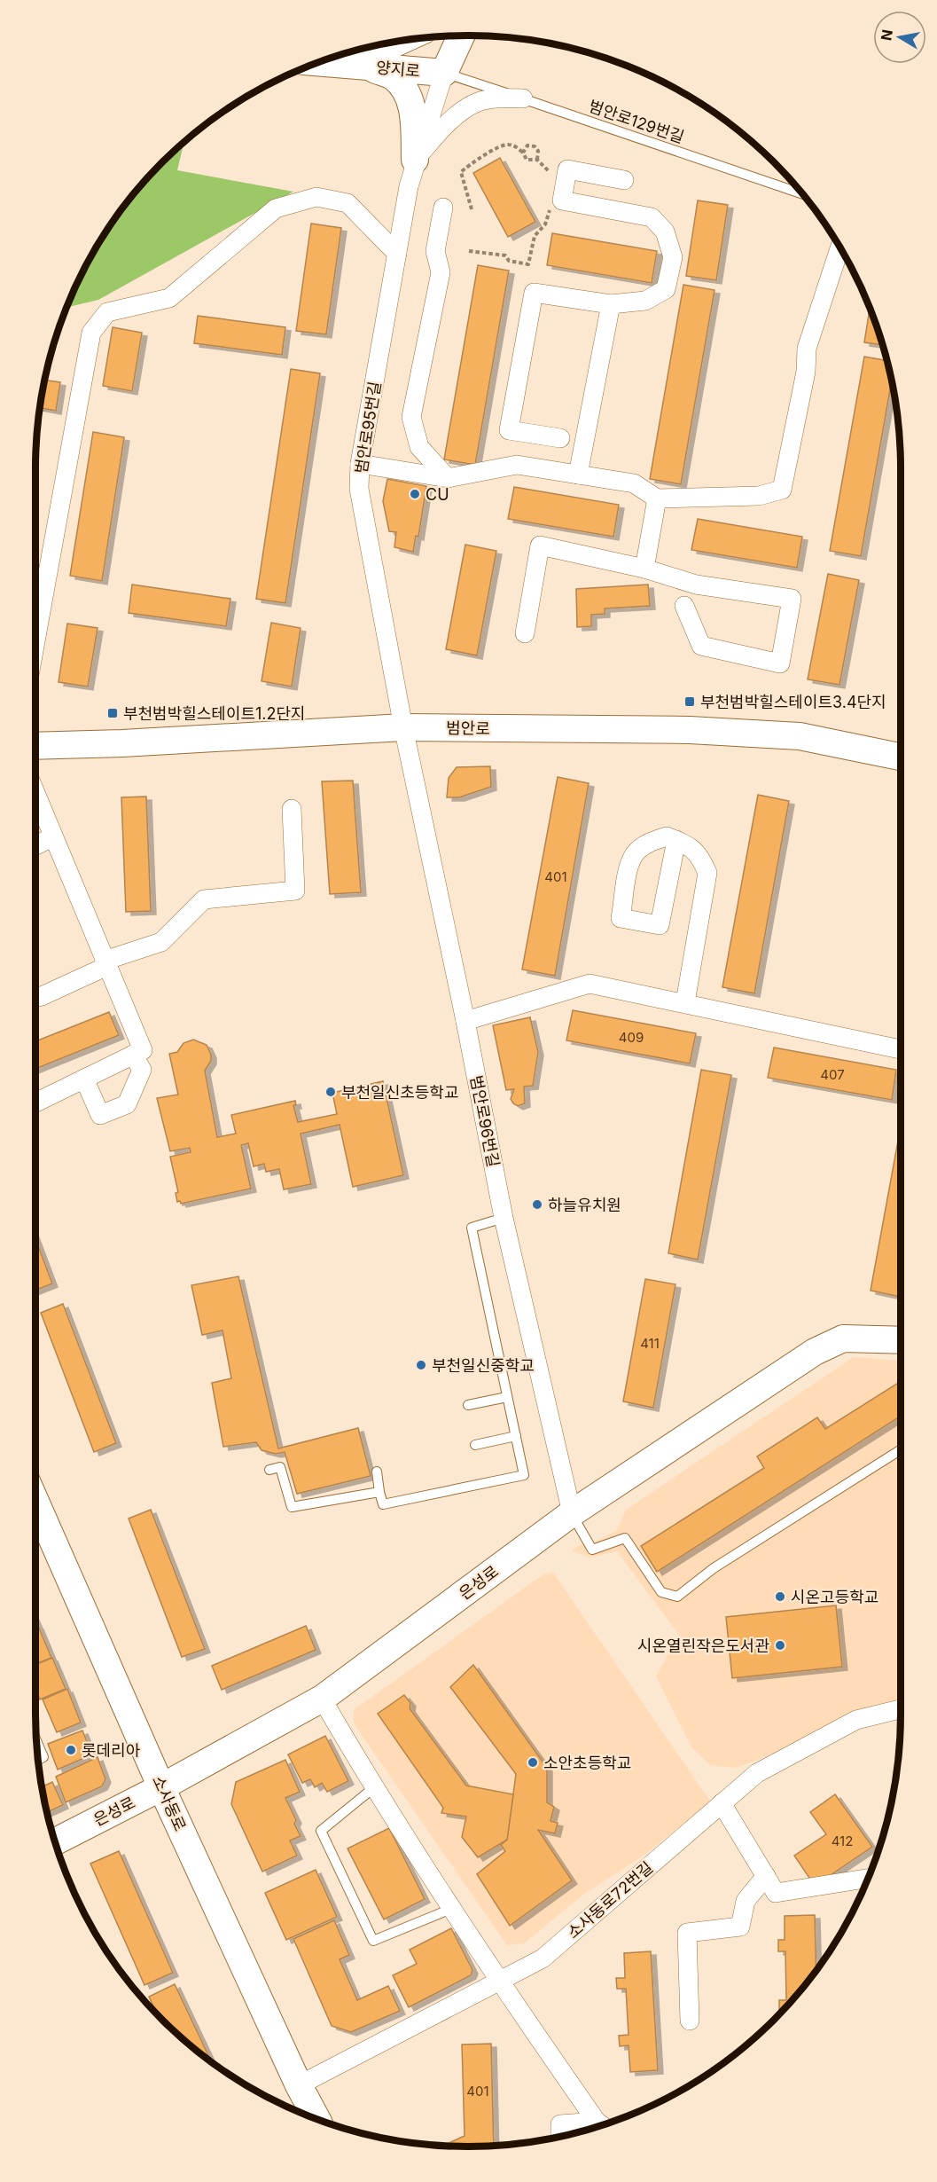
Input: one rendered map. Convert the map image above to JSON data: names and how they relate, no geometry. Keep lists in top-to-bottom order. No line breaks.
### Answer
{"streets":{"street":["양지로","범안로95번길","범안로","범안로96번길","은성로","소사동로","소사동로72번길"],"lane":["범안로129번길"]},"crossings":[["양지로","범안로129번길"],["양지로","범안로95번길"],["범안로129번길","범안로95번길"],["범안로95번길","범안로"],["범안로95번길","범안로96번길"],["범안로","범안로96번길"],["범안로96번길","은성로"],["은성로","소사동로"],["소사동로","소사동로72번길"]],"places":{"other":["CU","부천일신초등학교","하늘유치원","부천일신중학교","시온고등학교","시온열린작은도서관","롯데리아","소안초등학교"],"transit":["부천범박힐스테이트3.4단지","부천범박힐스테이트1.2단지"]},"house_numbers":["401","409","407","411","412","401"],"north":"left"}
